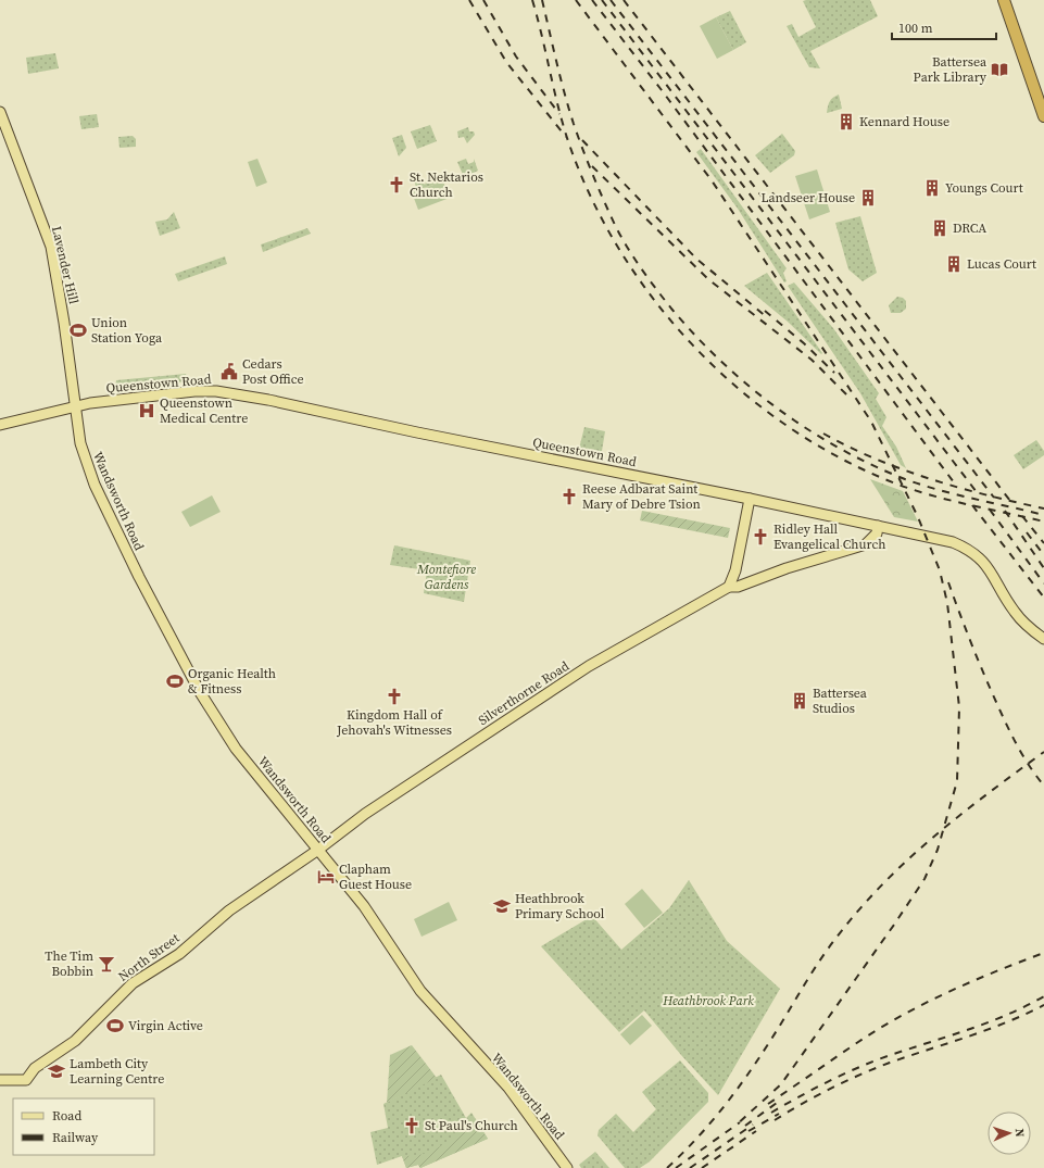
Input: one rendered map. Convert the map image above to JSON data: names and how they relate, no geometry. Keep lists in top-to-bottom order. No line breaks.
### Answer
{"streets":{"main road":["Lavender Hill","Queenstown Road","Wandsworth Road","Silverthorne Road","North Street"]},"crossings":[["Lavender Hill","Queenstown Road"],["Lavender Hill","Wandsworth Road"],["Queenstown Road","Wandsworth Road"],["Queenstown Road","Silverthorne Road"],["Wandsworth Road","Silverthorne Road"],["Wandsworth Road","North Street"],["Silverthorne Road","North Street"]],"parks":["Montefiore Gardens","Heathbrook Park"],"places":{"library":["Battersea Park Library"],"building":["Kennard House","Youngs Court","Landseer House","DRCA","Lucas Court","Battersea Studios"],"church":["St. Nektarios Church","Reese Adbarat Saint Mary of Debre Tsion","Ridley Hall Evangelical Church","Kingdom Hall of Jehovah's Witnesses","St Paul's Church"],"sports":["Union Station Yoga","Organic Health & Fitness","Virgin Active"],"public building":["Cedars Post Office"],"hospital":["Queenstown Medical Centre"],"hotel":["Clapham Guest House"],"school or university":["Heathbrook Primary School","Lambeth City Learning Centre"],"bar":["The Tim Bobbin"]},"legend":["Road","Railway"],"scale_bar":"100 m","north":"right"}
